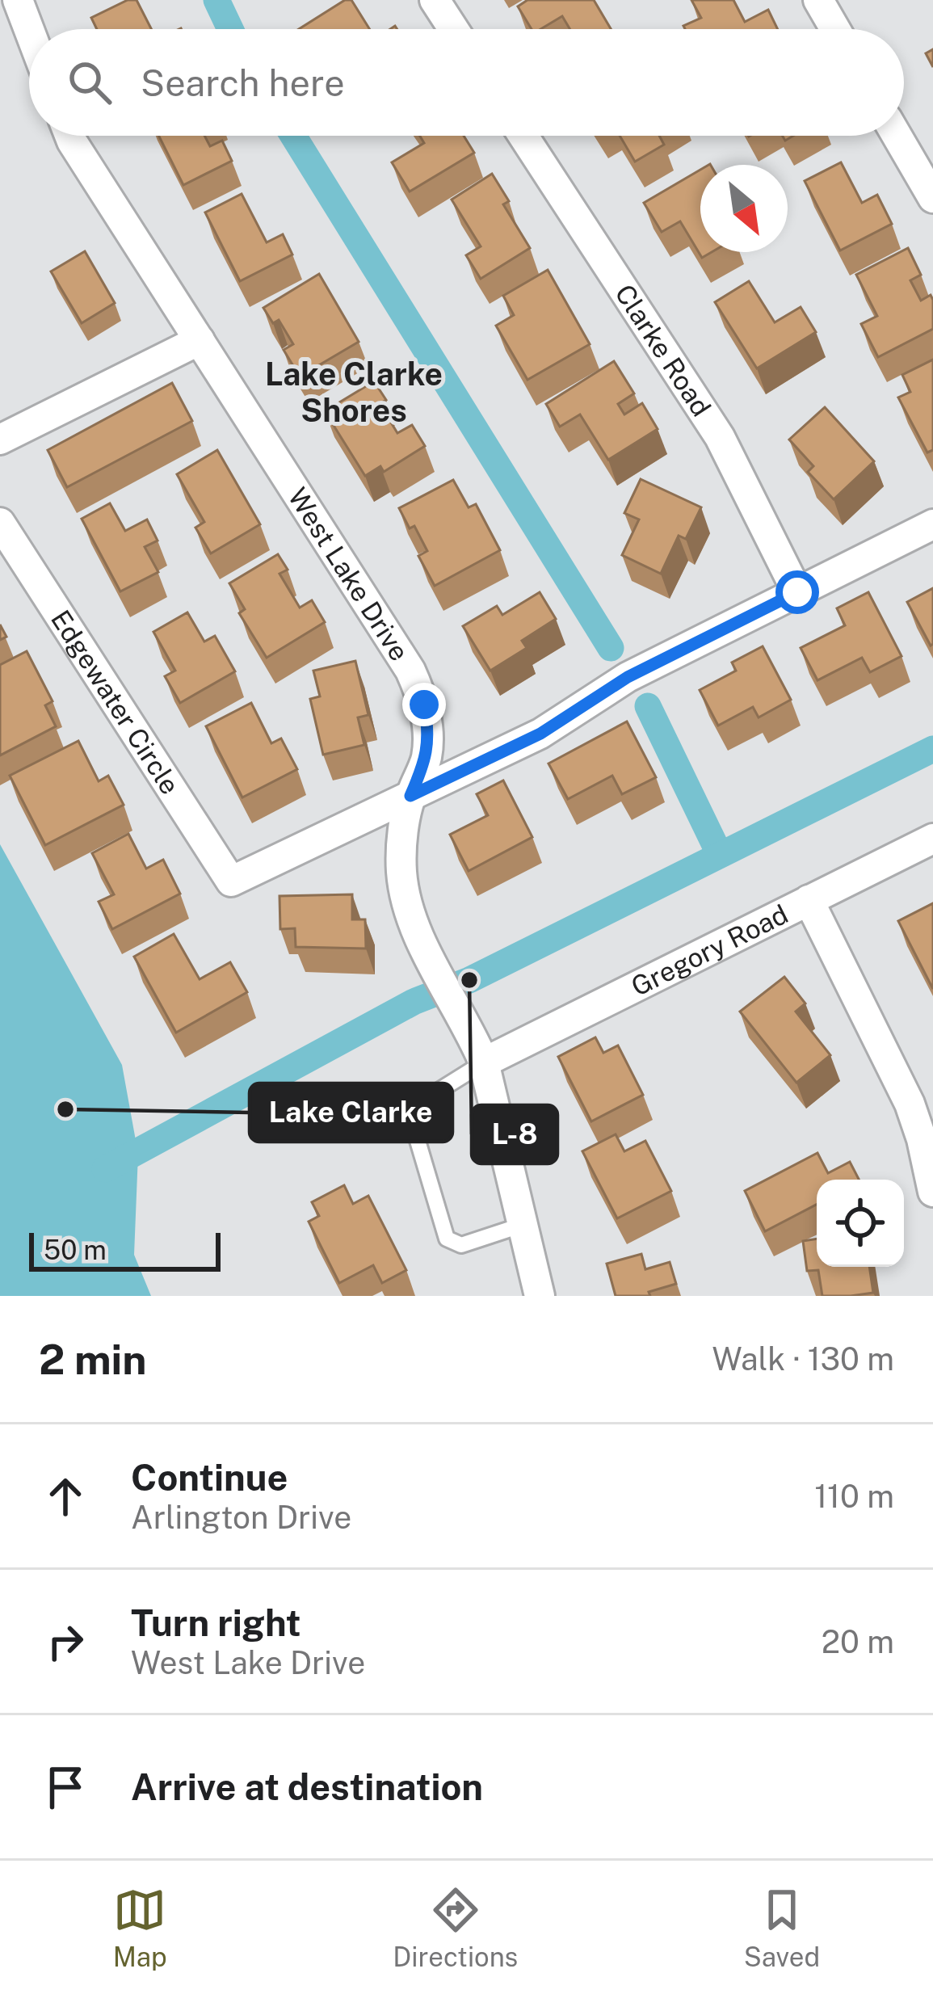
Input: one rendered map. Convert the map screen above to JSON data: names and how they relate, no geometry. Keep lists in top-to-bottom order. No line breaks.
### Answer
{"streets":{"street":["Clarke Road","West Lake Drive","Edgewater Circle","Gregory Road"]},"crossings":[["West Lake Drive","Edgewater Circle"],["West Lake Drive","Gregory Road"]],"districts":["Lake Clarke Shores"],"places":["L-8","Lake Clarke"],"scale_bar":"50 m","north":"bottom right","page":{"search":"Search here","scale":"50 m","heading":["2 min","Walk · 130 m"],"list":[["Continue","Arlington Drive","110 m"],["Turn right","West Lake Drive","20 m"],"Arrive at destination"],"nav":["Map","Directions","Saved"]}}
